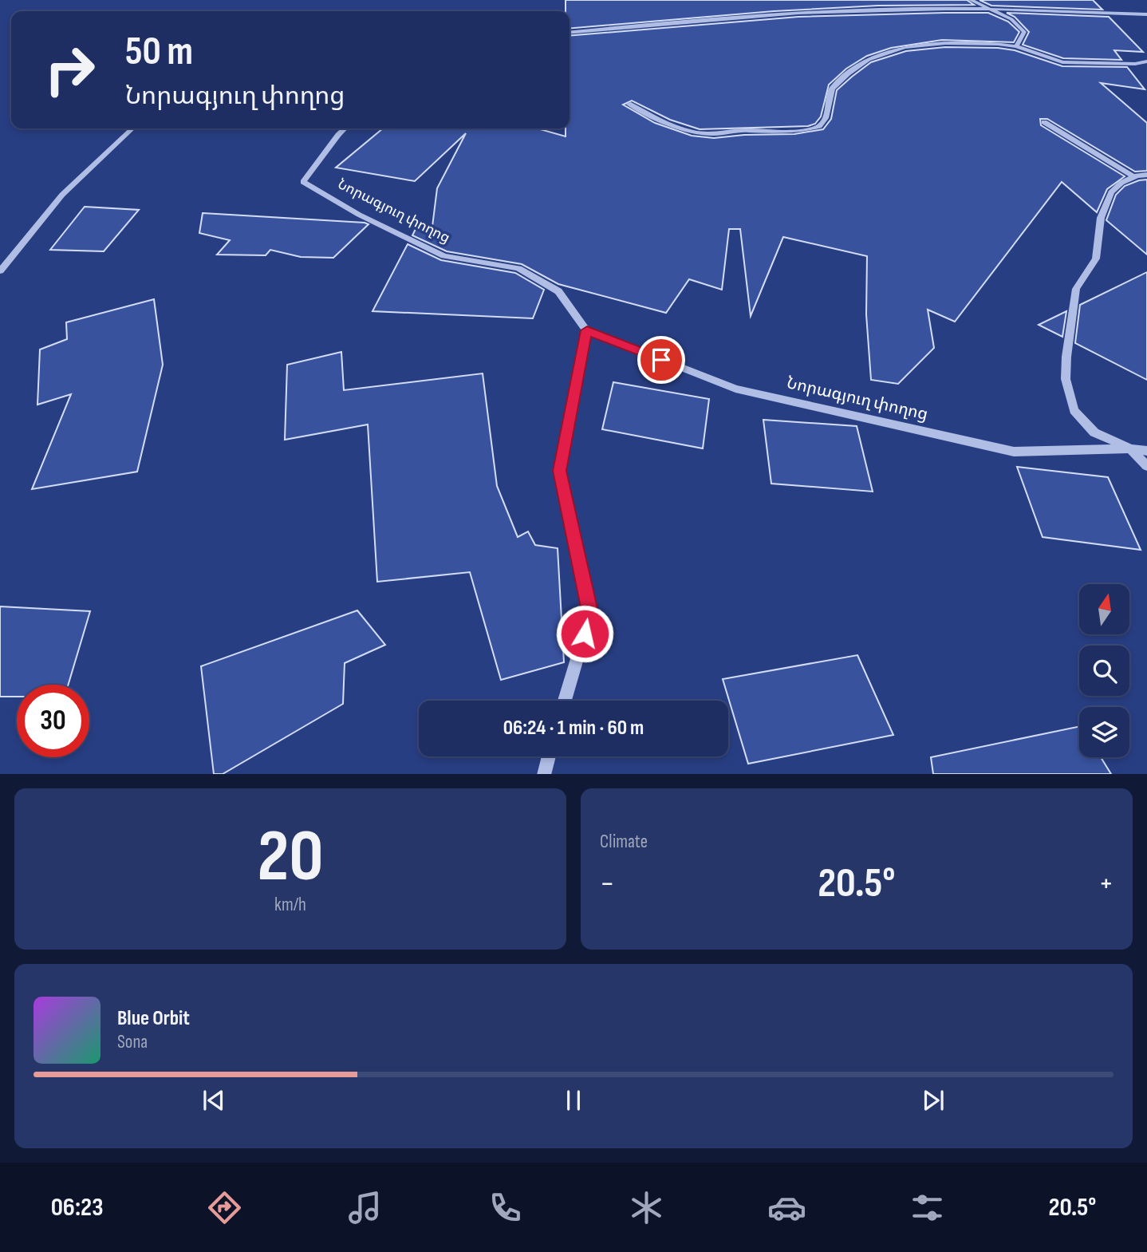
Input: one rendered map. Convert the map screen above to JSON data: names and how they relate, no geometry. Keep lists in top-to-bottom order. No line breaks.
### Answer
{"streets":{"street":["Նորագյուղ փողոց"]},"north":"top","page":{"turn":["50 m","Նորագյուղ փողոց"],"limit":"30","trip":"06:24 · 1 min · 60 m","tile":[["20","km/h"],"Climate"],"heat":["−","20.5°","+"],"song":["Blue Orbit","Sona"],"tabs":["06:23","20.5°"]}}
